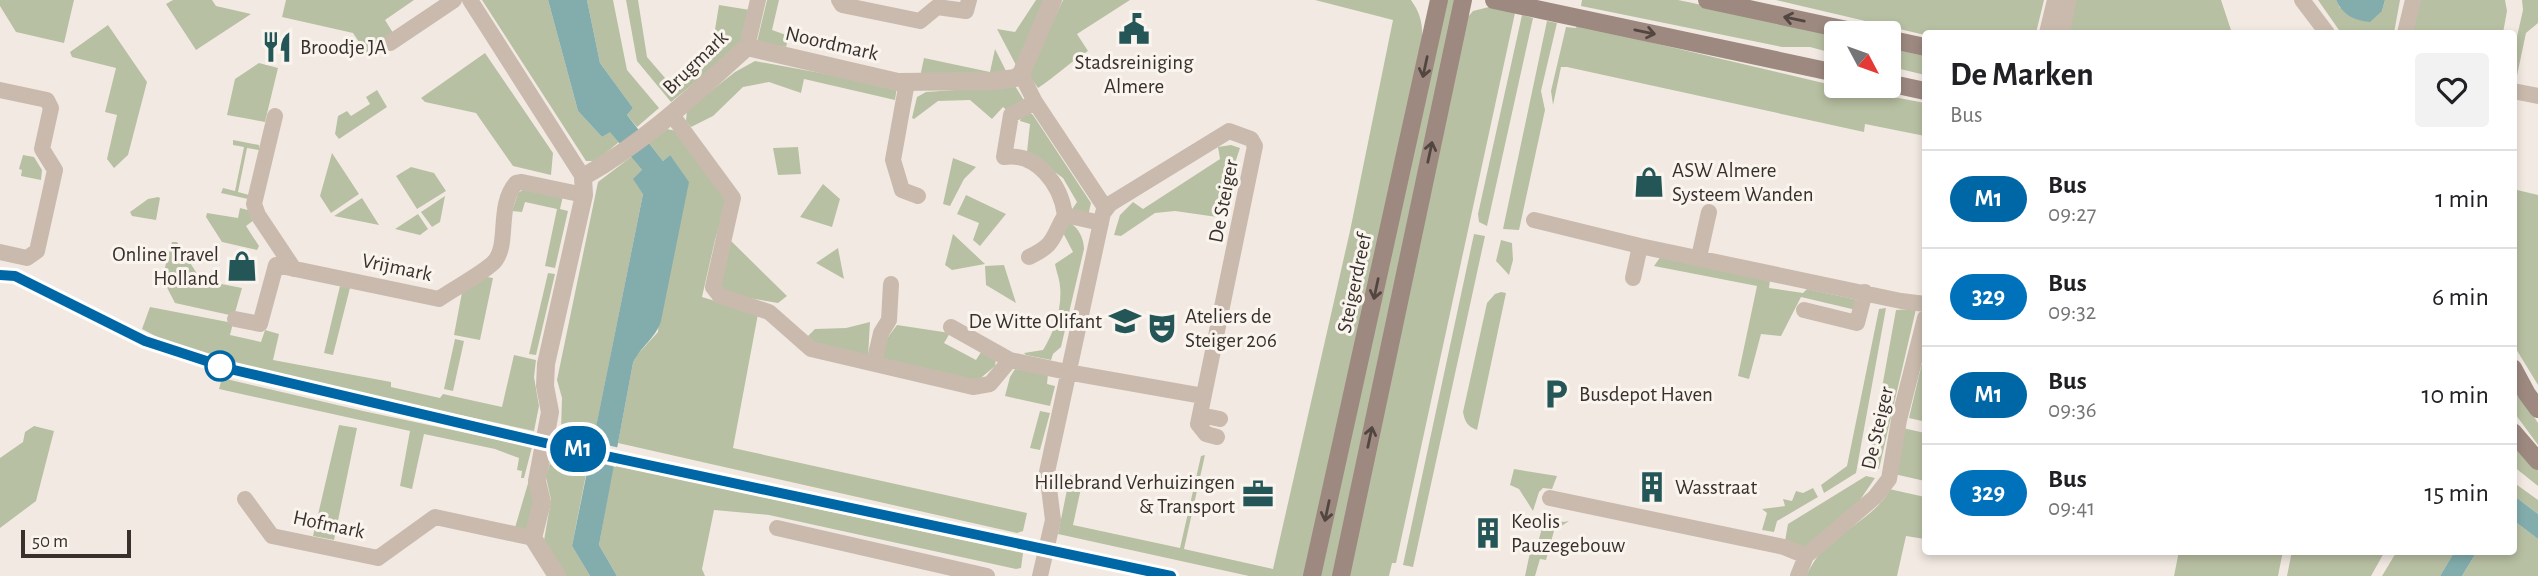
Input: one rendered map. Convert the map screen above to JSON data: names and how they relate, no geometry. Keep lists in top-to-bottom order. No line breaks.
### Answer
{"streets":{"main road":["Steigerdreef"],"street":["Noordmark","Brugmark","De Steiger","Vrijmark","Hofmark"]},"crossings":[["Noordmark","Brugmark"]],"places":{"public building":["Stadsreiniging Almere"],"restaurant":["Broodje JA"],"shop":["ASW Almere Systeem Wanden","Online Travel Holland"],"school or university":["De Witte Olifant"],"theatre":["Ateliers de Steiger 206"],"parking":["Busdepot Haven"],"building":["Wasstraat","Keolis Pauzegebouw"],"office":["Hillebrand Verhuizingen & Transport"]},"lines":["bus line M1"],"scale_bar":"50 m","north":"bottom right","page":{"on_map":"M1","heading":["De Marken","Bus"],"list":[{"mark":"M1","name":"Bus","note":"09:27","value":"1 min"},{"mark":"329","name":"Bus","note":"09:32","value":"6 min"},{"mark":"M1","name":"Bus","note":"09:36","value":"10 min"},{"mark":"329","name":"Bus","note":"09:41","value":"15 min"}],"scale":"50 m"}}
